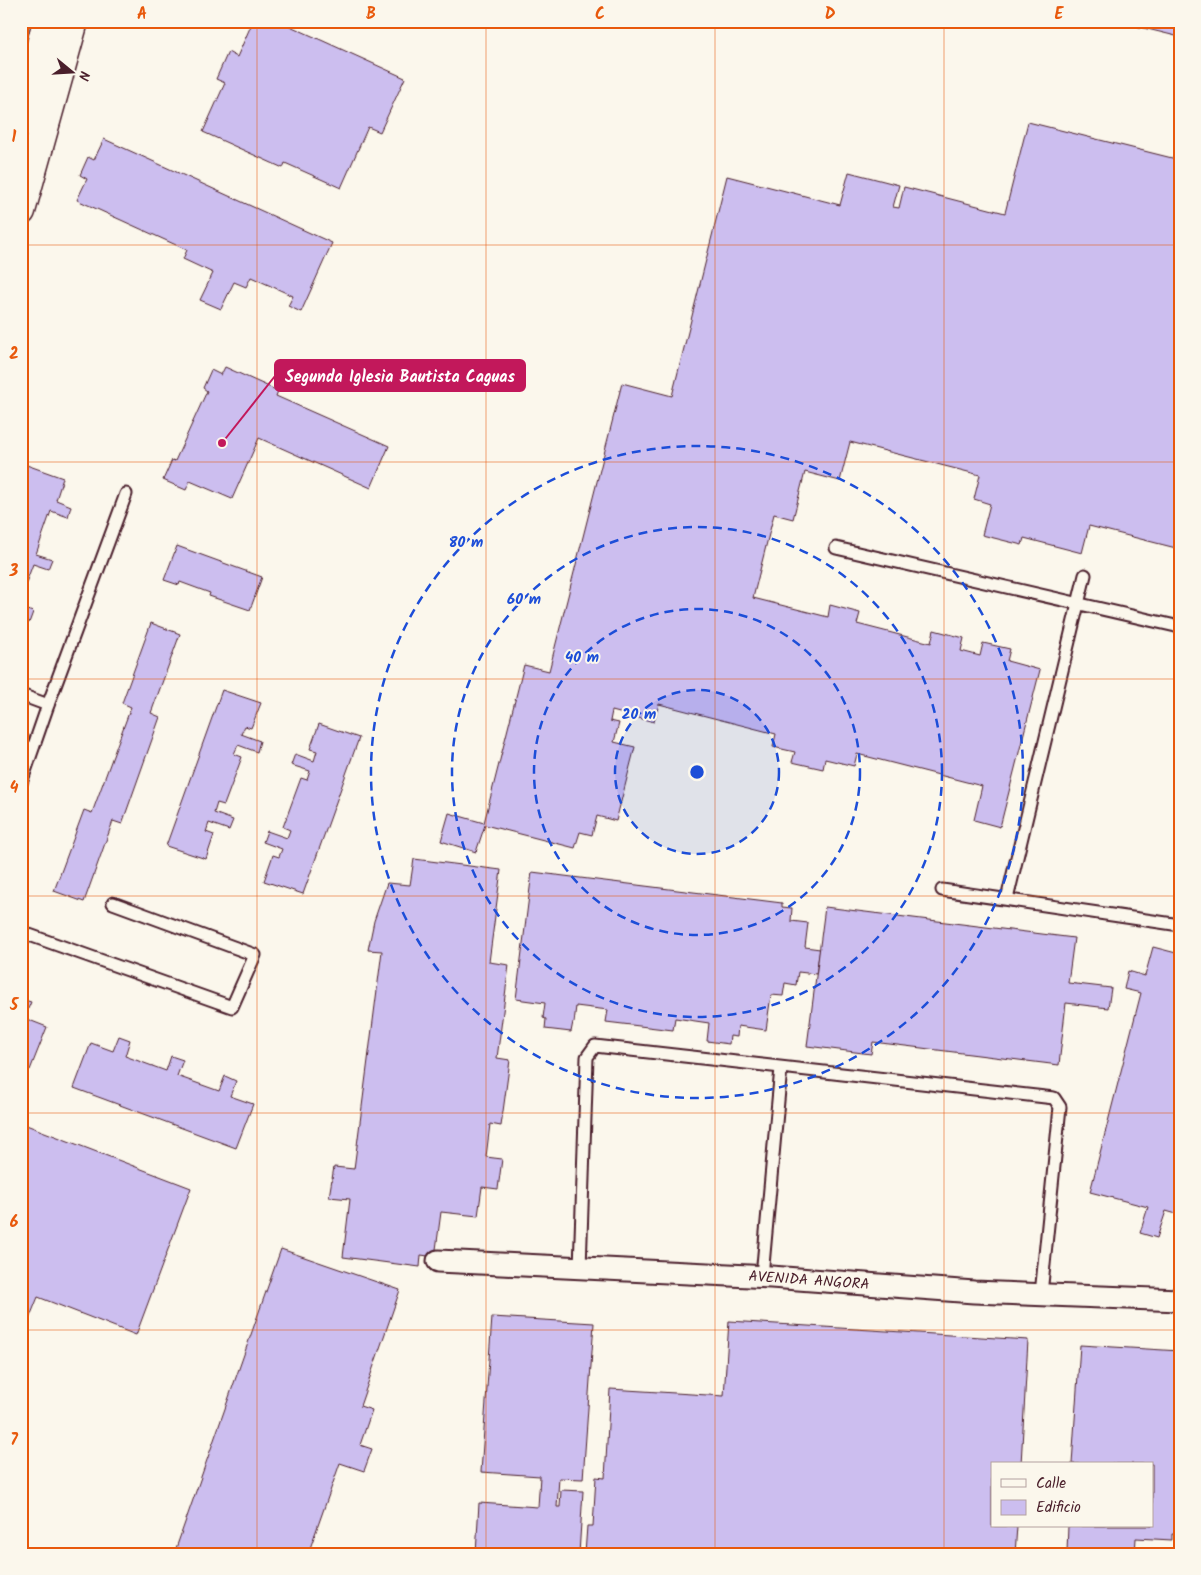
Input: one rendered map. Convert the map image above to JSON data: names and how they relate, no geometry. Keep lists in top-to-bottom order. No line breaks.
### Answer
{"streets":{"street":["AVENIDA ANGORA"]},"places":["Segunda Iglesia Bautista Caguas"],"legend":["Calle","Edificio"],"north":"right","grid":{"columns":["A","B","C","D","E"],"rows":["1","2","3","4","5","6","7"]},"rings":["80 m","60 m","40 m","20 m"]}
